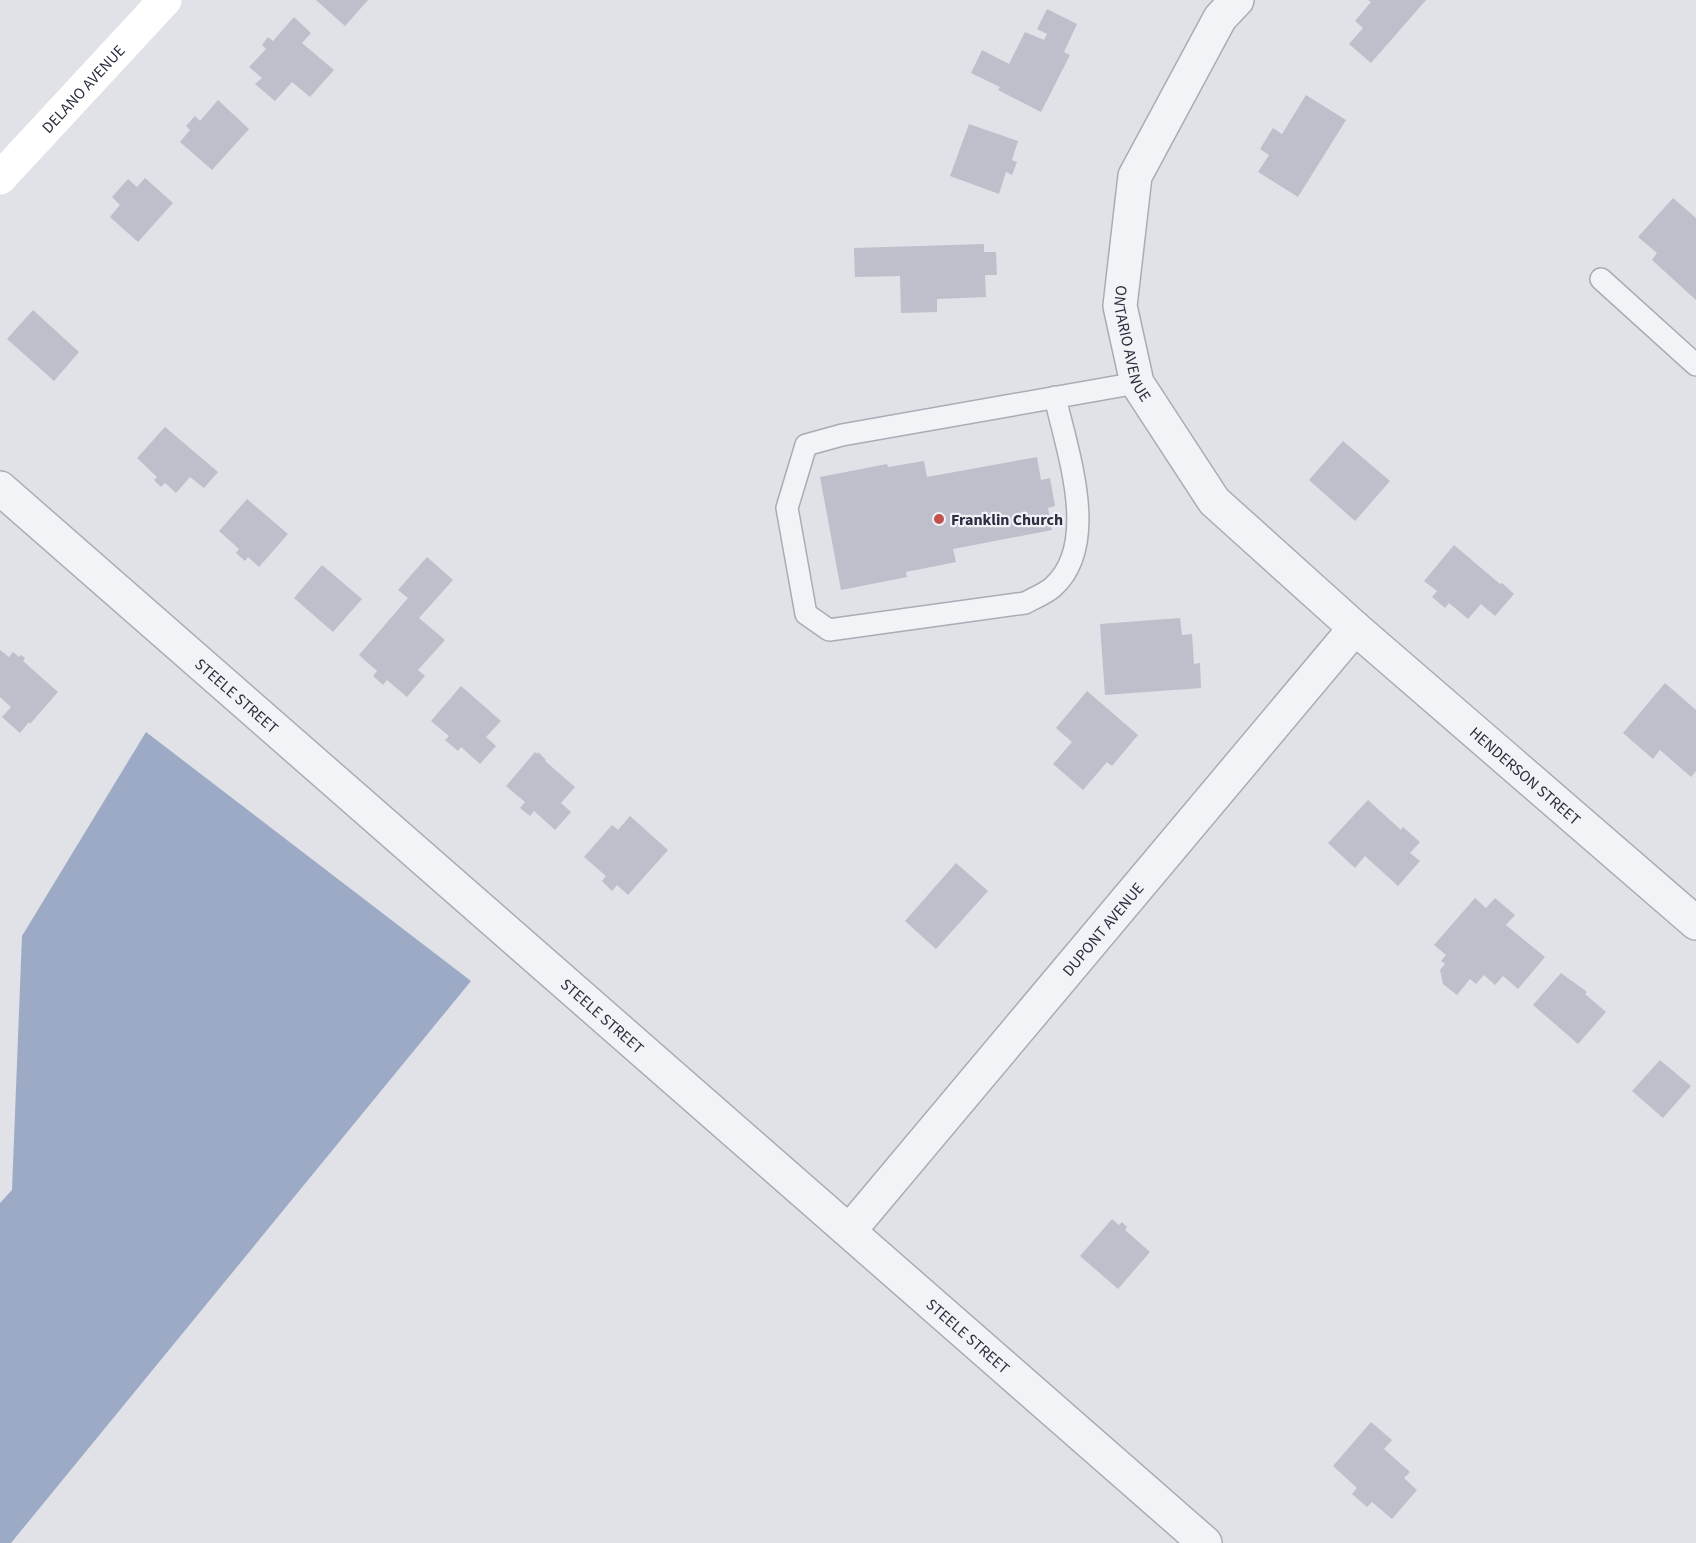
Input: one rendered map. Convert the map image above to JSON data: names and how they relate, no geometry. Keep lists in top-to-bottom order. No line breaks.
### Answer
{"streets":{"main road":["DELANO AVENUE"],"street":["ONTARIO AVENUE","STEELE STREET","HENDERSON STREET","DUPONT AVENUE"]},"crossings":[["ONTARIO AVENUE","HENDERSON STREET"],["ONTARIO AVENUE","DUPONT AVENUE"],["STEELE STREET","DUPONT AVENUE"],["HENDERSON STREET","DUPONT AVENUE"]],"places":["Franklin Church"]}
